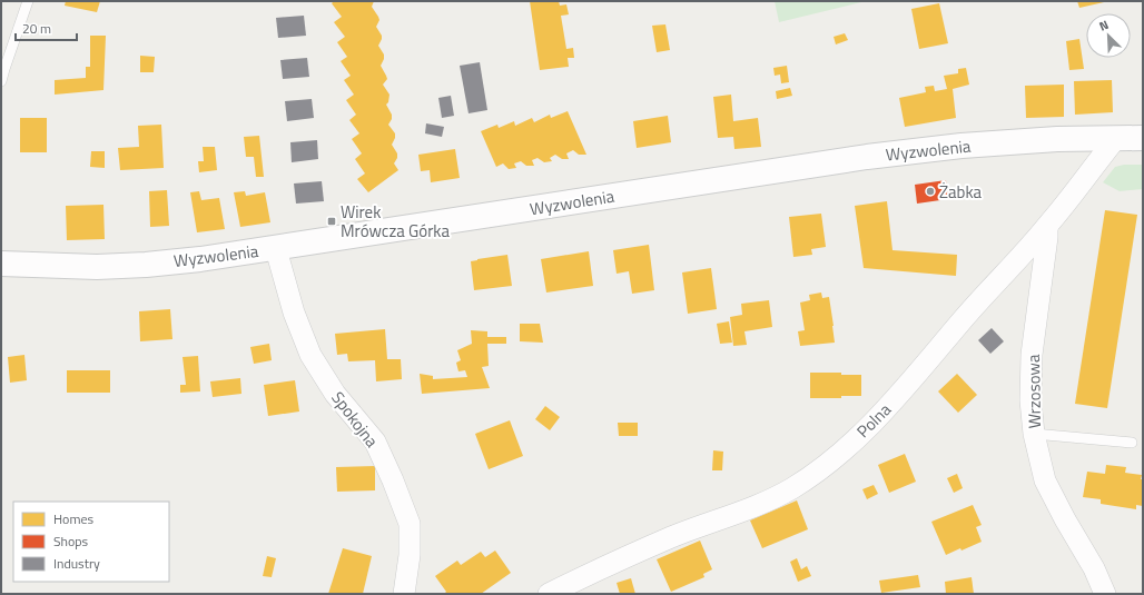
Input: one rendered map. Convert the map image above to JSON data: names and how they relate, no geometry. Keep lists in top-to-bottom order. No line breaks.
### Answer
{"streets":{"street":["Wyzwolenia","Wrzosowa","Spokojna","Polna"]},"crossings":[["Wyzwolenia","Spokojna"],["Wyzwolenia","Polna"],["Wrzosowa","Polna"]],"places":{"other":["Żabka"],"transit":["Wirek Mrówcza Górka"]},"legend":["Homes","Shops","Industry"],"scale_bar":"20 m","north":"top left"}
